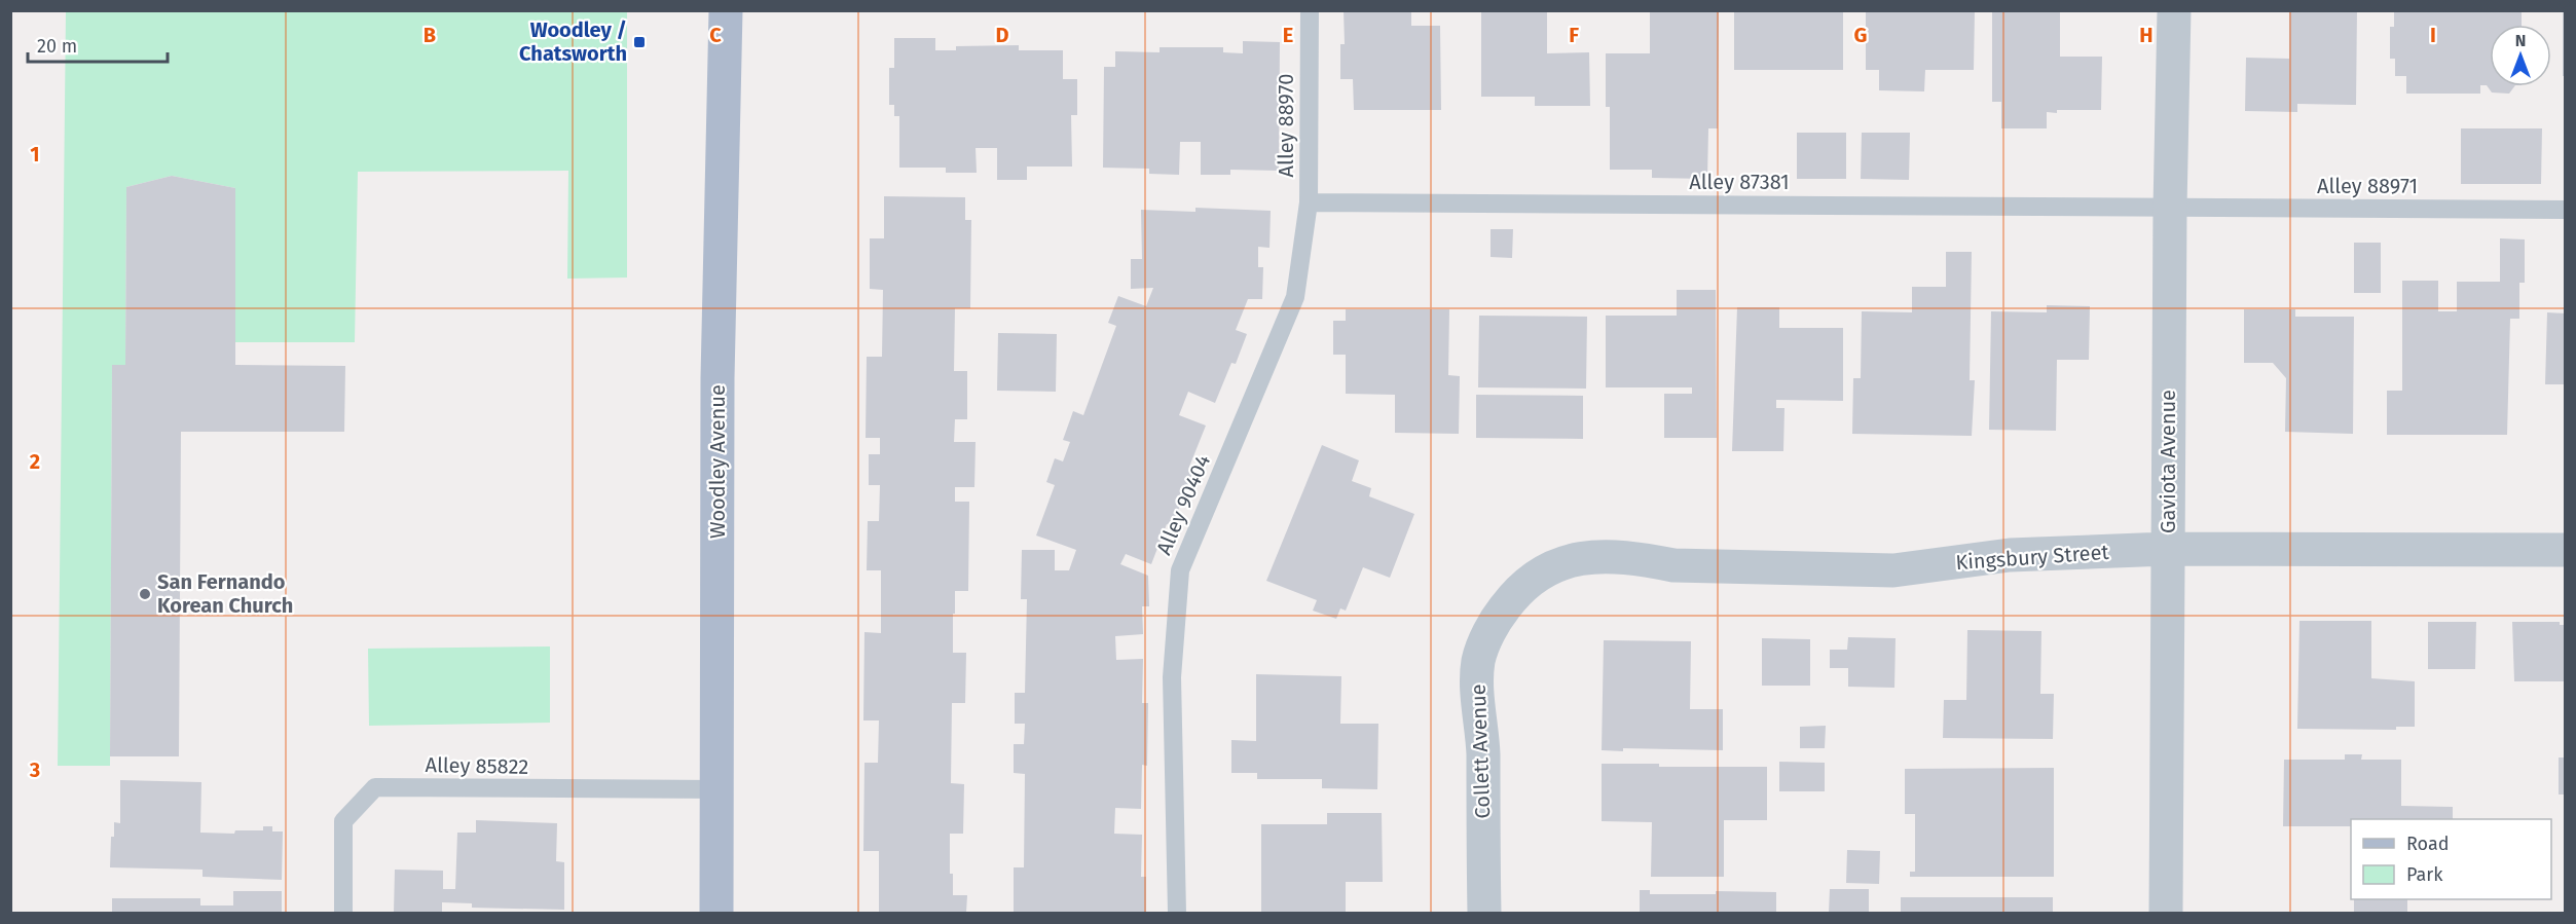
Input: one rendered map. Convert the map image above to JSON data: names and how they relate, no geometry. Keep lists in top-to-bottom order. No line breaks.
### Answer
{"streets":{"main road":["Woodley Avenue"],"street":["Gaviota Avenue","Kingsbury Street","Collett Avenue"],"lane":["Alley 88970","Alley 87381","Alley 88971","Alley 90404","Alley 85822"]},"crossings":[["Alley 88970","Alley 87381"],["Alley 88970","Alley 90404"],["Alley 87381","Alley 88971"],["Alley 87381","Gaviota Avenue"],["Alley 87381","Alley 90404"],["Alley 88971","Gaviota Avenue"],["Woodley Avenue","Alley 85822"],["Gaviota Avenue","Kingsbury Street"],["Kingsbury Street","Collett Avenue"]],"places":{"transit":["Woodley / Chatsworth"],"other":["San Fernando Korean Church"]},"legend":["Road","Park"],"scale_bar":"20 m","north":"top","grid":{"columns":["B","C","D","E","F","G","H","I"],"rows":["1","2","3"]}}
